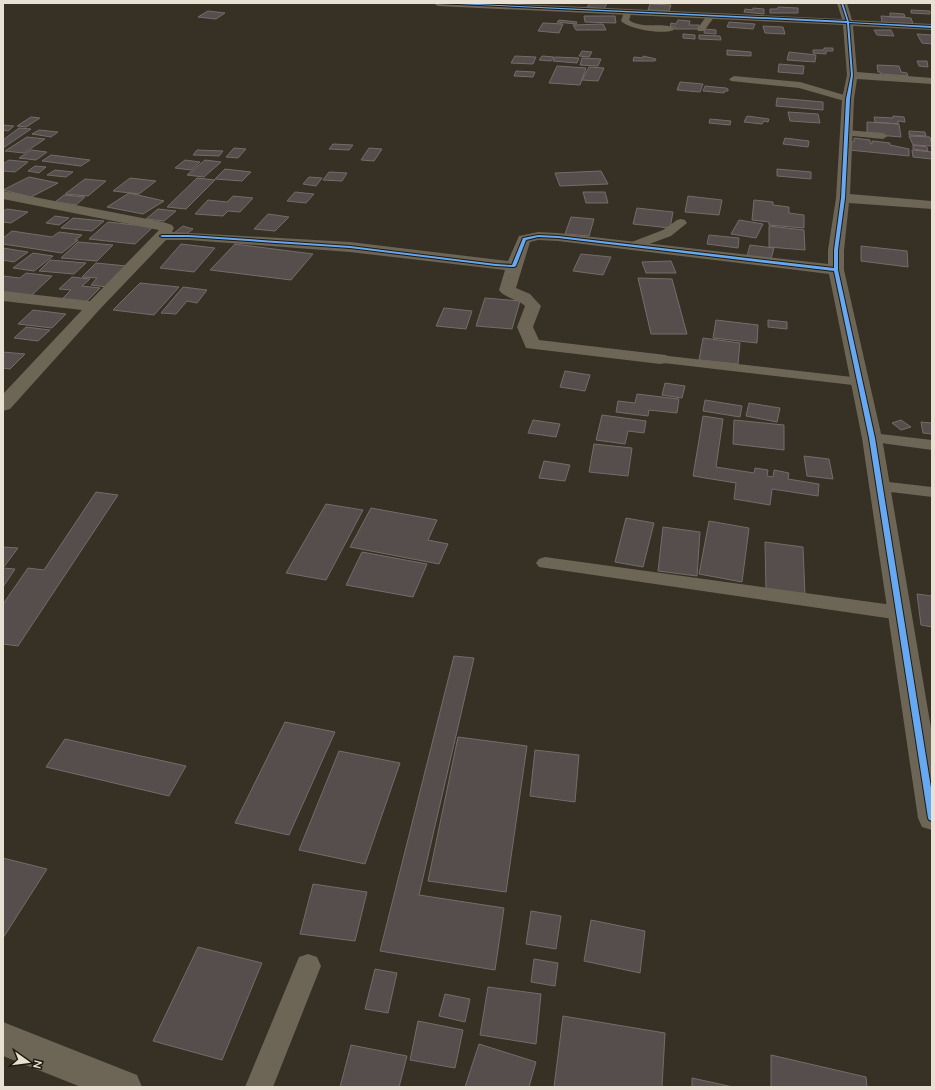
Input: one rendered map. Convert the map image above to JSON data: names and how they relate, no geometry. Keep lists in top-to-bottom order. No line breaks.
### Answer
{"north":"right"}
